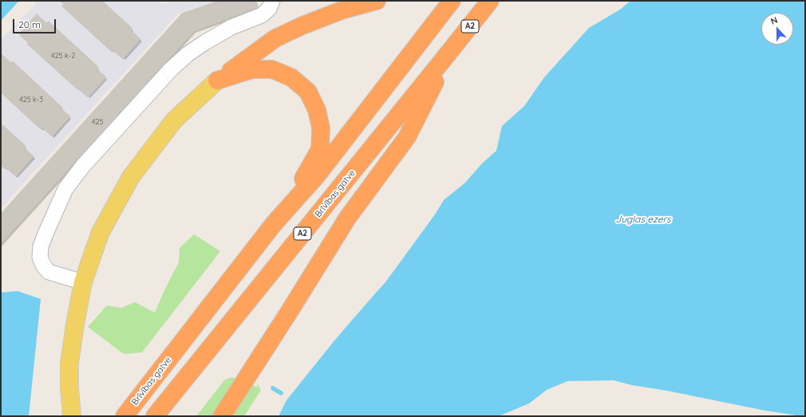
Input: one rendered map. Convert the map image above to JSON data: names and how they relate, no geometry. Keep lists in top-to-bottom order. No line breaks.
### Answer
{"streets":{"highway":["A2","Brīvības gatve"]},"water":["Juglas ezers"],"house_numbers":["425 k-2","425 k-3","425"],"scale_bar":"20 m","north":"top"}
